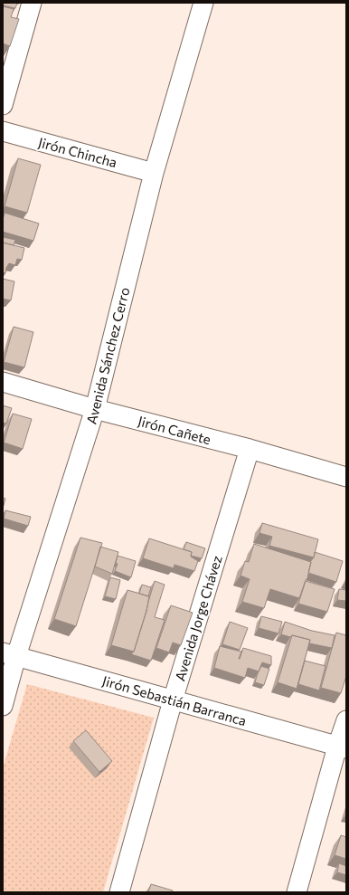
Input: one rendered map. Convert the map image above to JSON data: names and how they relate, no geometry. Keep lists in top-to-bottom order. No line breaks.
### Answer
{"streets":{"street":["Jirón Chincha","Avenida Sánchez Cerro","Jirón Cañete","Avenida Jorge Chávez","Jirón Sebastián Barranca"]},"crossings":[["Jirón Chincha","Avenida Sánchez Cerro"],["Avenida Sánchez Cerro","Jirón Cañete"],["Avenida Sánchez Cerro","Jirón Sebastián Barranca"],["Jirón Cañete","Avenida Jorge Chávez"],["Avenida Jorge Chávez","Jirón Sebastián Barranca"]]}
